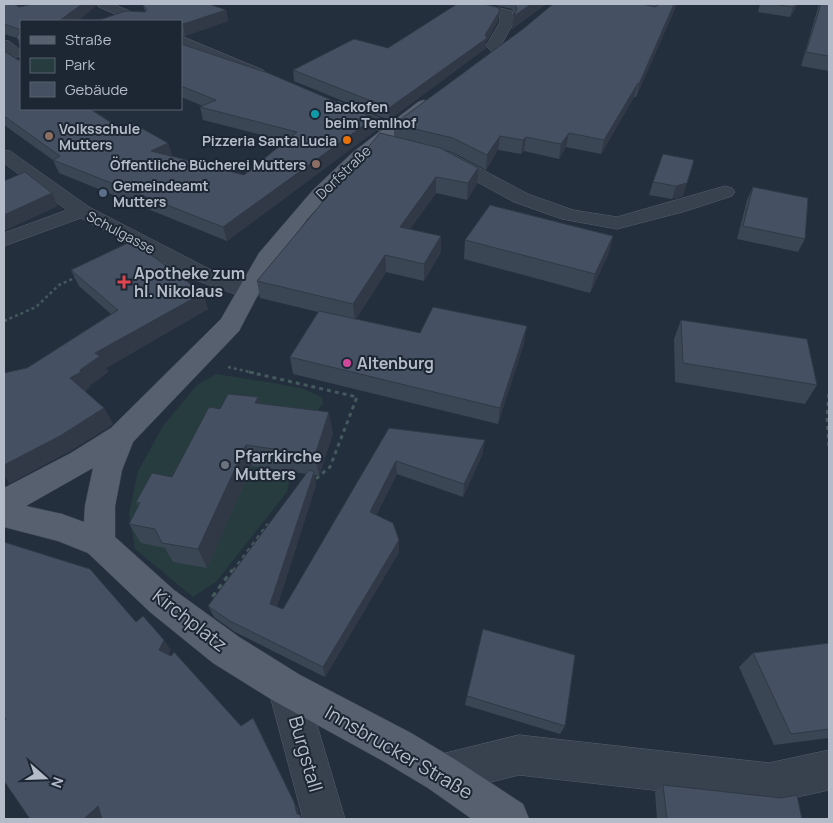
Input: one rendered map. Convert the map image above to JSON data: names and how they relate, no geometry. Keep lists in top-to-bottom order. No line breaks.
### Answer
{"streets":{"main road":["Dorfstraße","Kirchplatz","Innsbrucker Straße"],"street":["Schulgasse","Burgstall"]},"crossings":[["Dorfstraße","Schulgasse"],["Kirchplatz","Innsbrucker Straße"],["Kirchplatz","Burgstall"],["Innsbrucker Straße","Burgstall"]],"places":{"other":["Backofen beim Temlhof","Volksschule Mutters","Pizzeria Santa Lucia","Öffentliche Bücherei Mutters","Gemeindeamt Mutters","Altenburg","Pfarrkirche Mutters"],"health":["Apotheke zum hl. Nikolaus"]},"legend":["Straße","Park","Gebäude"],"north":"right"}
